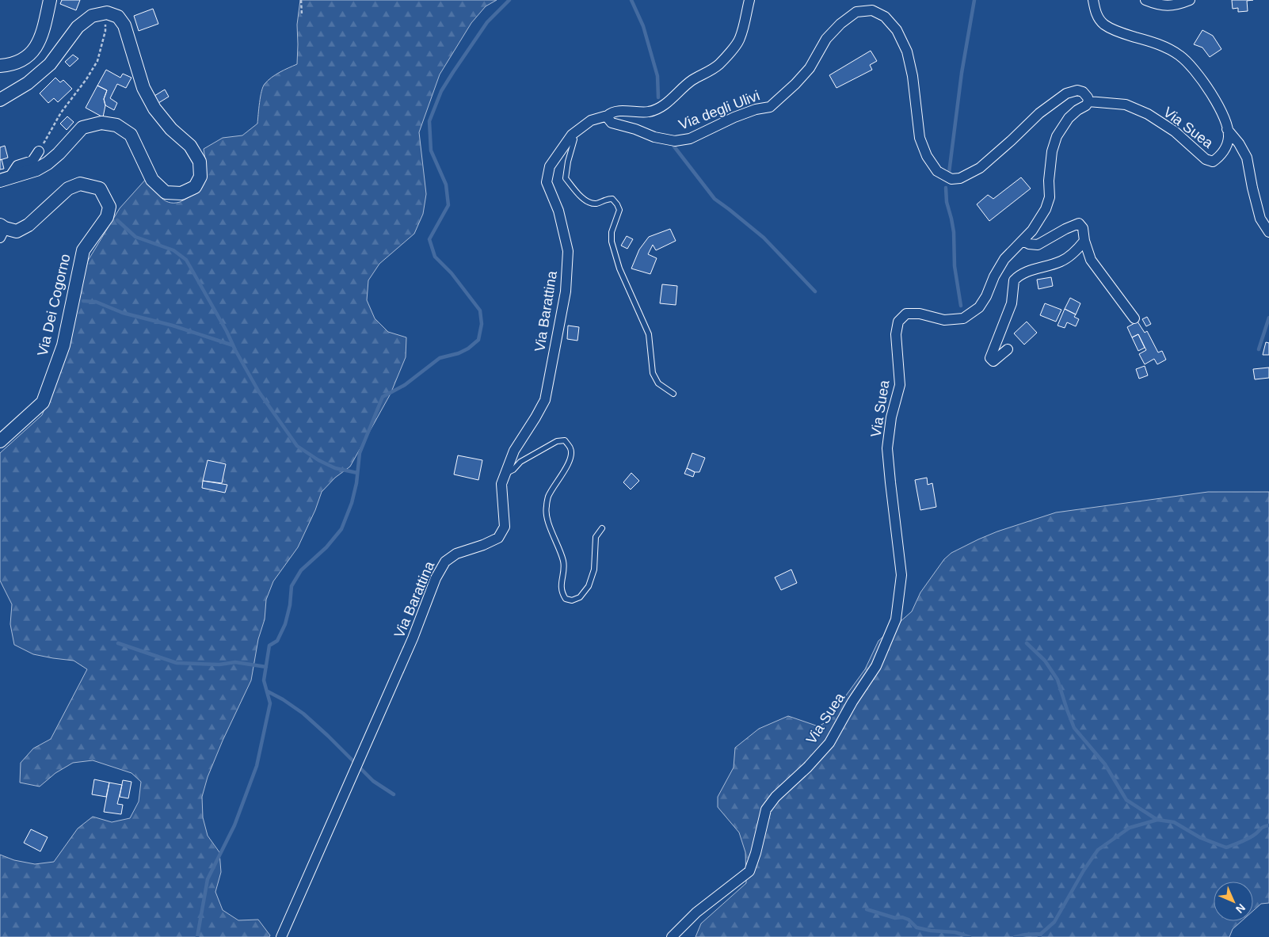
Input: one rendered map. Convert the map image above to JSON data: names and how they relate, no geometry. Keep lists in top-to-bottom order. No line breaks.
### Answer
{"streets":{"street":["Via degli Ulivi","Via Suea","Via Dei Cogorno","Via Barattina"]},"crossings":[["Via degli Ulivi","Via Suea"],["Via degli Ulivi","Via Barattina"]],"north":"bottom right"}
